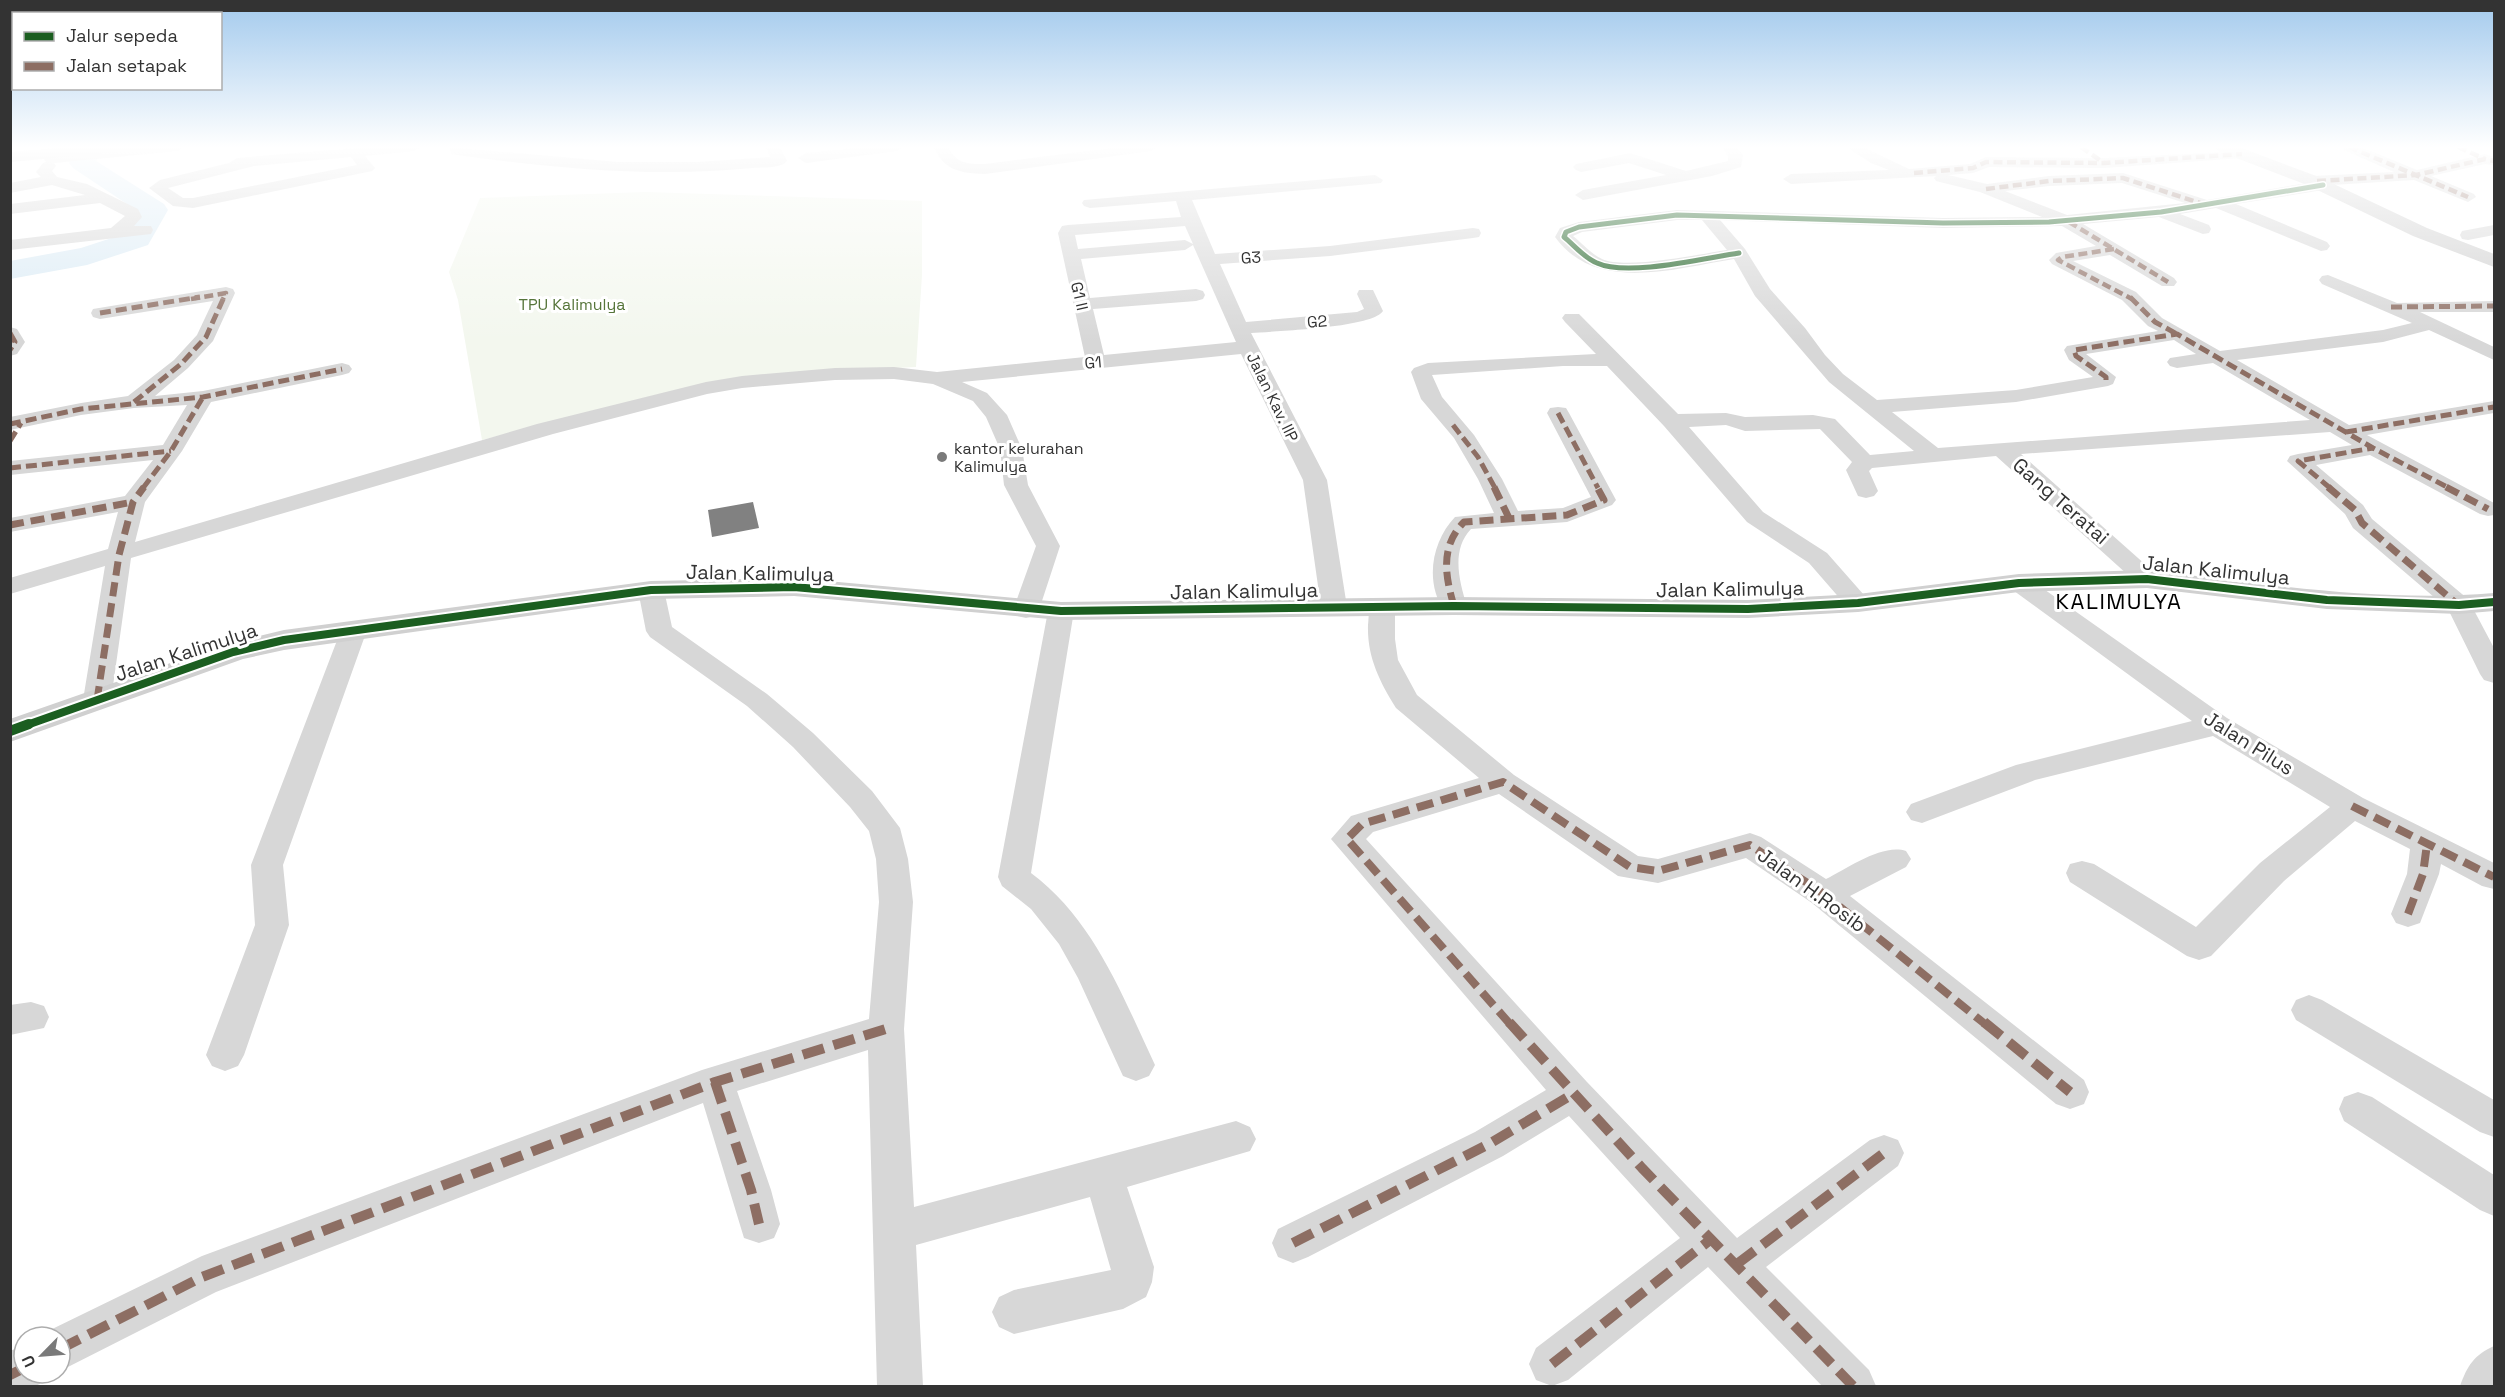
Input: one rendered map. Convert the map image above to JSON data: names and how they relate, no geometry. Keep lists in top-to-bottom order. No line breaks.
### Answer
{"streets":{"street":["G3","G1 II","G2","G1","Jalan Kav. IIP","Gang Teratai","Jalan Kalimulya","Jalan Pilus","Jalan H.Rosib"]},"crossings":[["G3","Jalan Kav. IIP"],["G1 II","G1"],["G1 II","Jalan Kav. IIP"],["G2","Jalan Kav. IIP"],["G1","Jalan Kav. IIP"],["Jalan Kav. IIP","Jalan Kalimulya"],["Gang Teratai","Jalan Kalimulya"],["Jalan Kalimulya","Jalan Pilus"],["Jalan Kalimulya","Jalan H.Rosib"]],"districts":["KALIMULYA"],"parks":["TPU Kalimulya"],"places":["kantor kelurahan Kalimulya"],"legend":["Jalur sepeda","Jalan setapak"],"north":"bottom left"}
